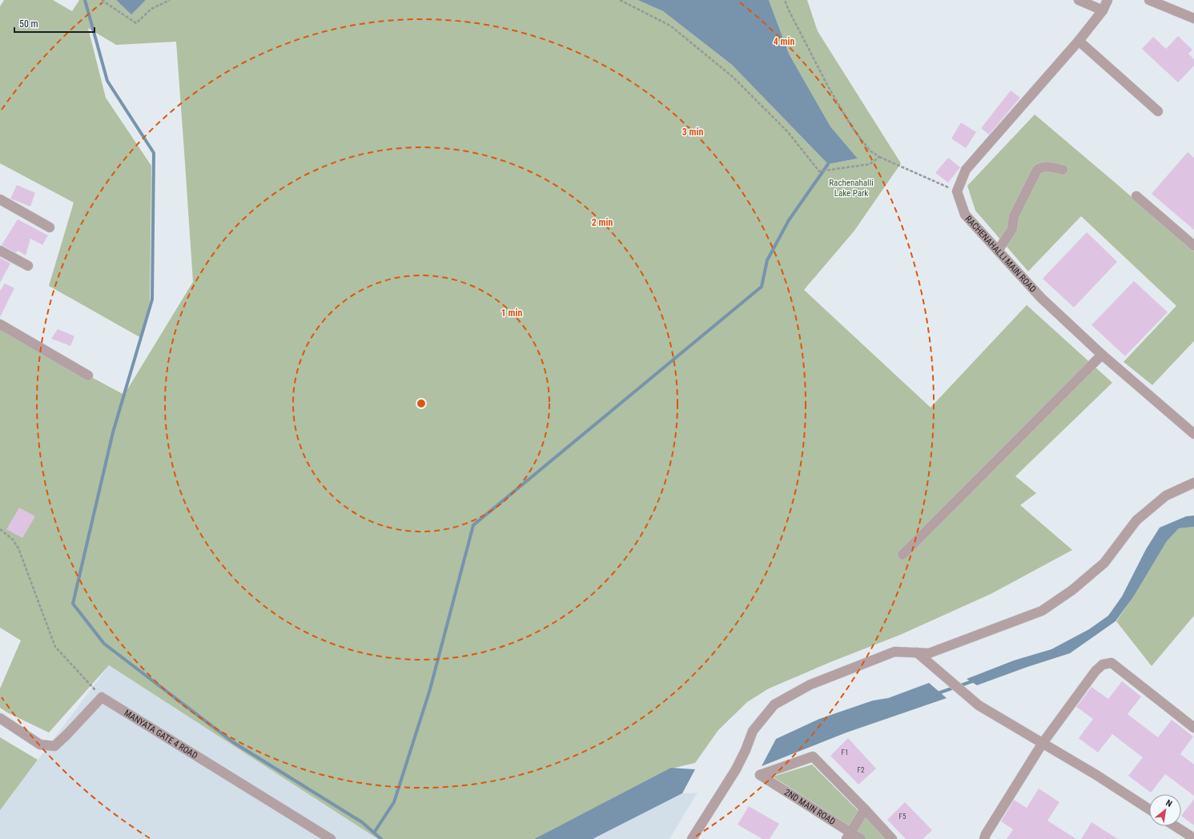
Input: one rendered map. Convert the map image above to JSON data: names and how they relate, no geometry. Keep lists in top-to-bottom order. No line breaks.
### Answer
{"streets":{"street":["RACHENAHALLI MAIN ROAD","MANYATA GATE 4 ROAD","2ND MAIN ROAD"]},"parks":["Rachenahalli Lake Park"],"house_numbers":["F1","F2","F5"],"scale_bar":"50 m","north":"top right","rings":["4 min","3 min","2 min","1 min"]}
